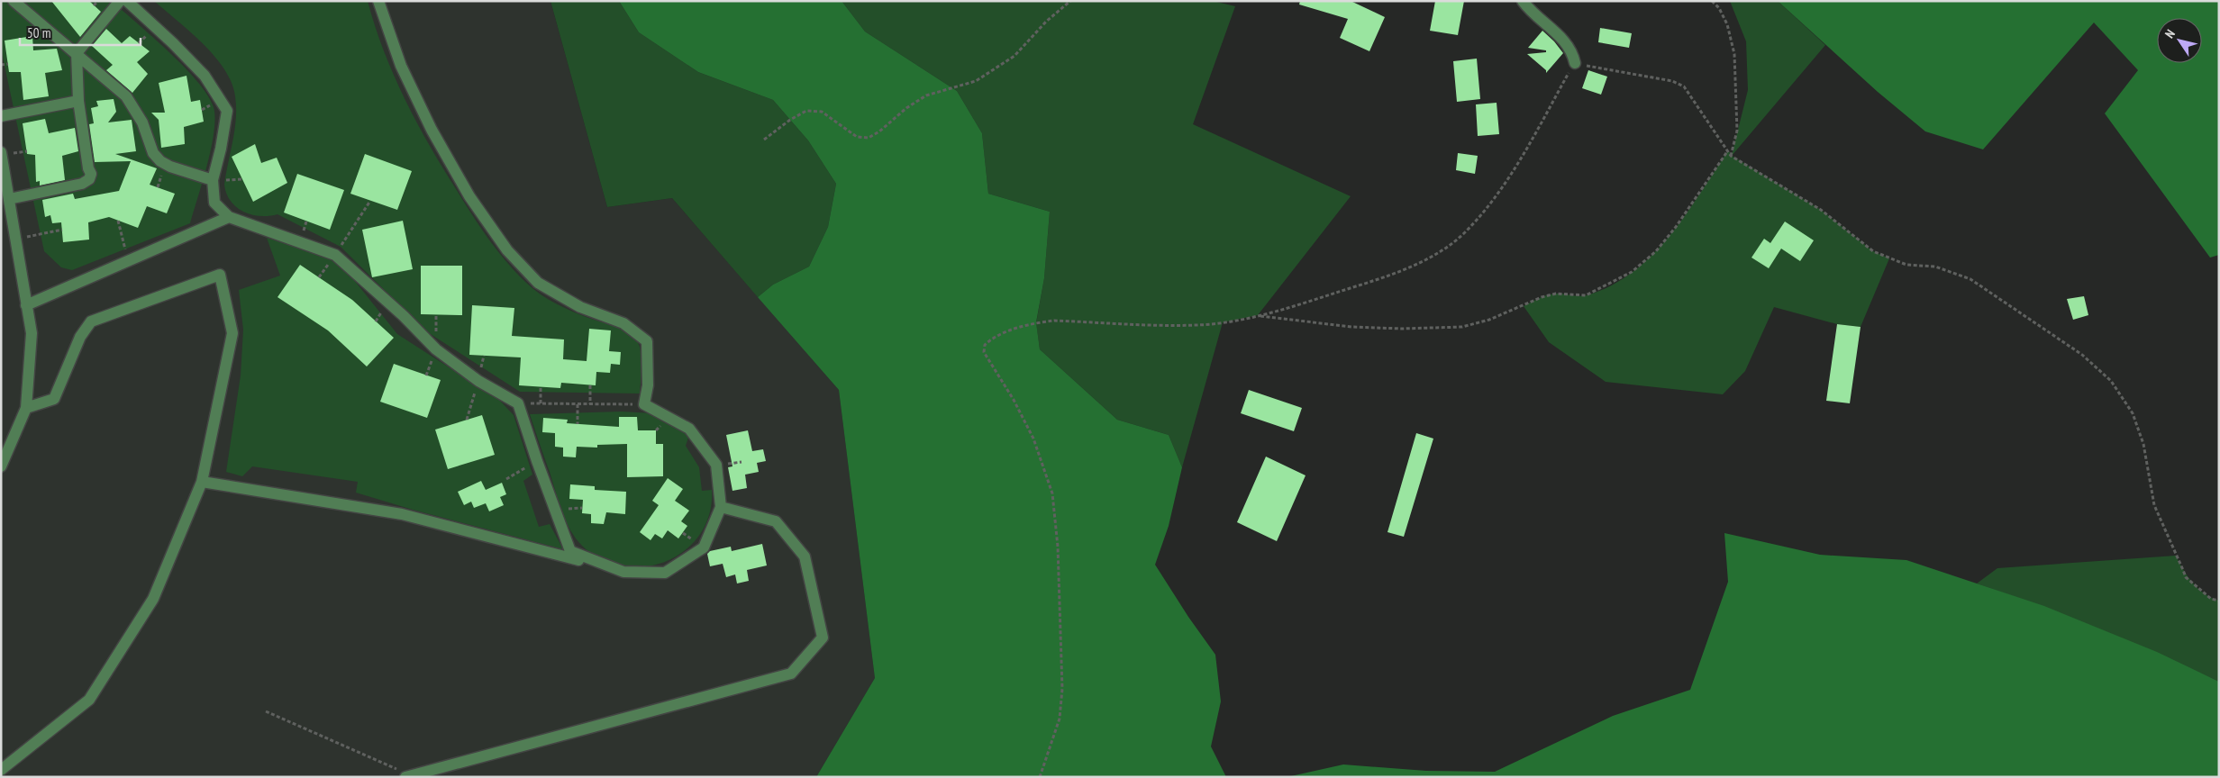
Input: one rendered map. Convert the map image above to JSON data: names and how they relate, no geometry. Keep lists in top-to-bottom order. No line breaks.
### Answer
{"scale_bar":"50 m","north":"top left"}
